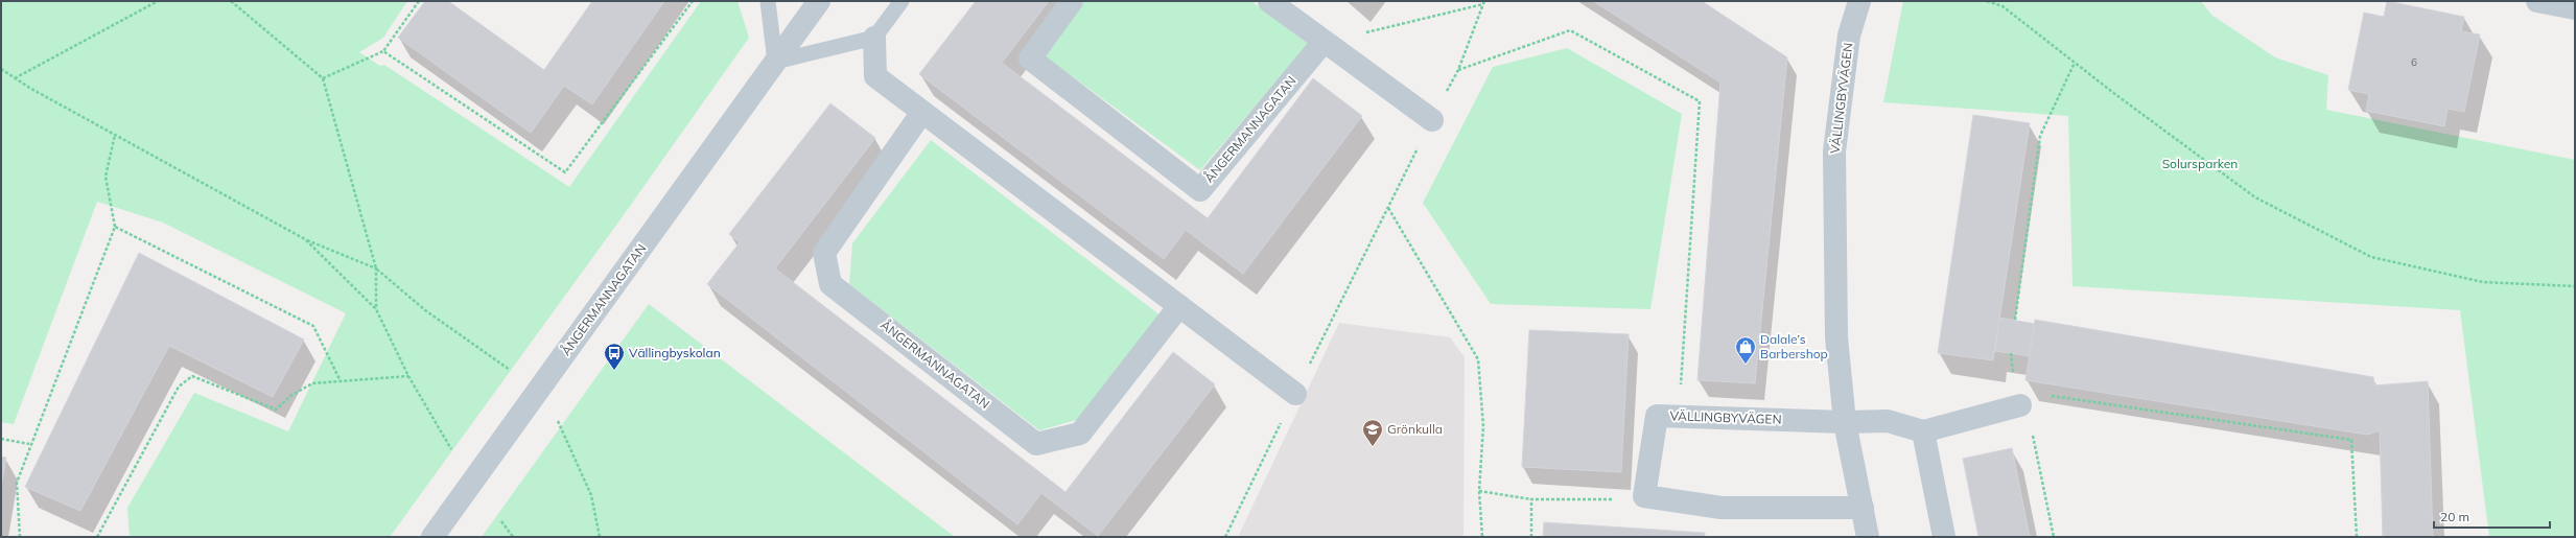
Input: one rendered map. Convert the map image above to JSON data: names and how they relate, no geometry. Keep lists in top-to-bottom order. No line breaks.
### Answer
{"streets":{"street":["VÄLLINGBYVÄGEN","ÅNGERMANNAGATAN"]},"parks":["Solursparken"],"places":{"shop":["Dalale’s Barbershop"],"bus stop":["Vällingbyskolan"],"school or university":["Grönkulla"]},"house_numbers":["6"],"scale_bar":"20 m"}
